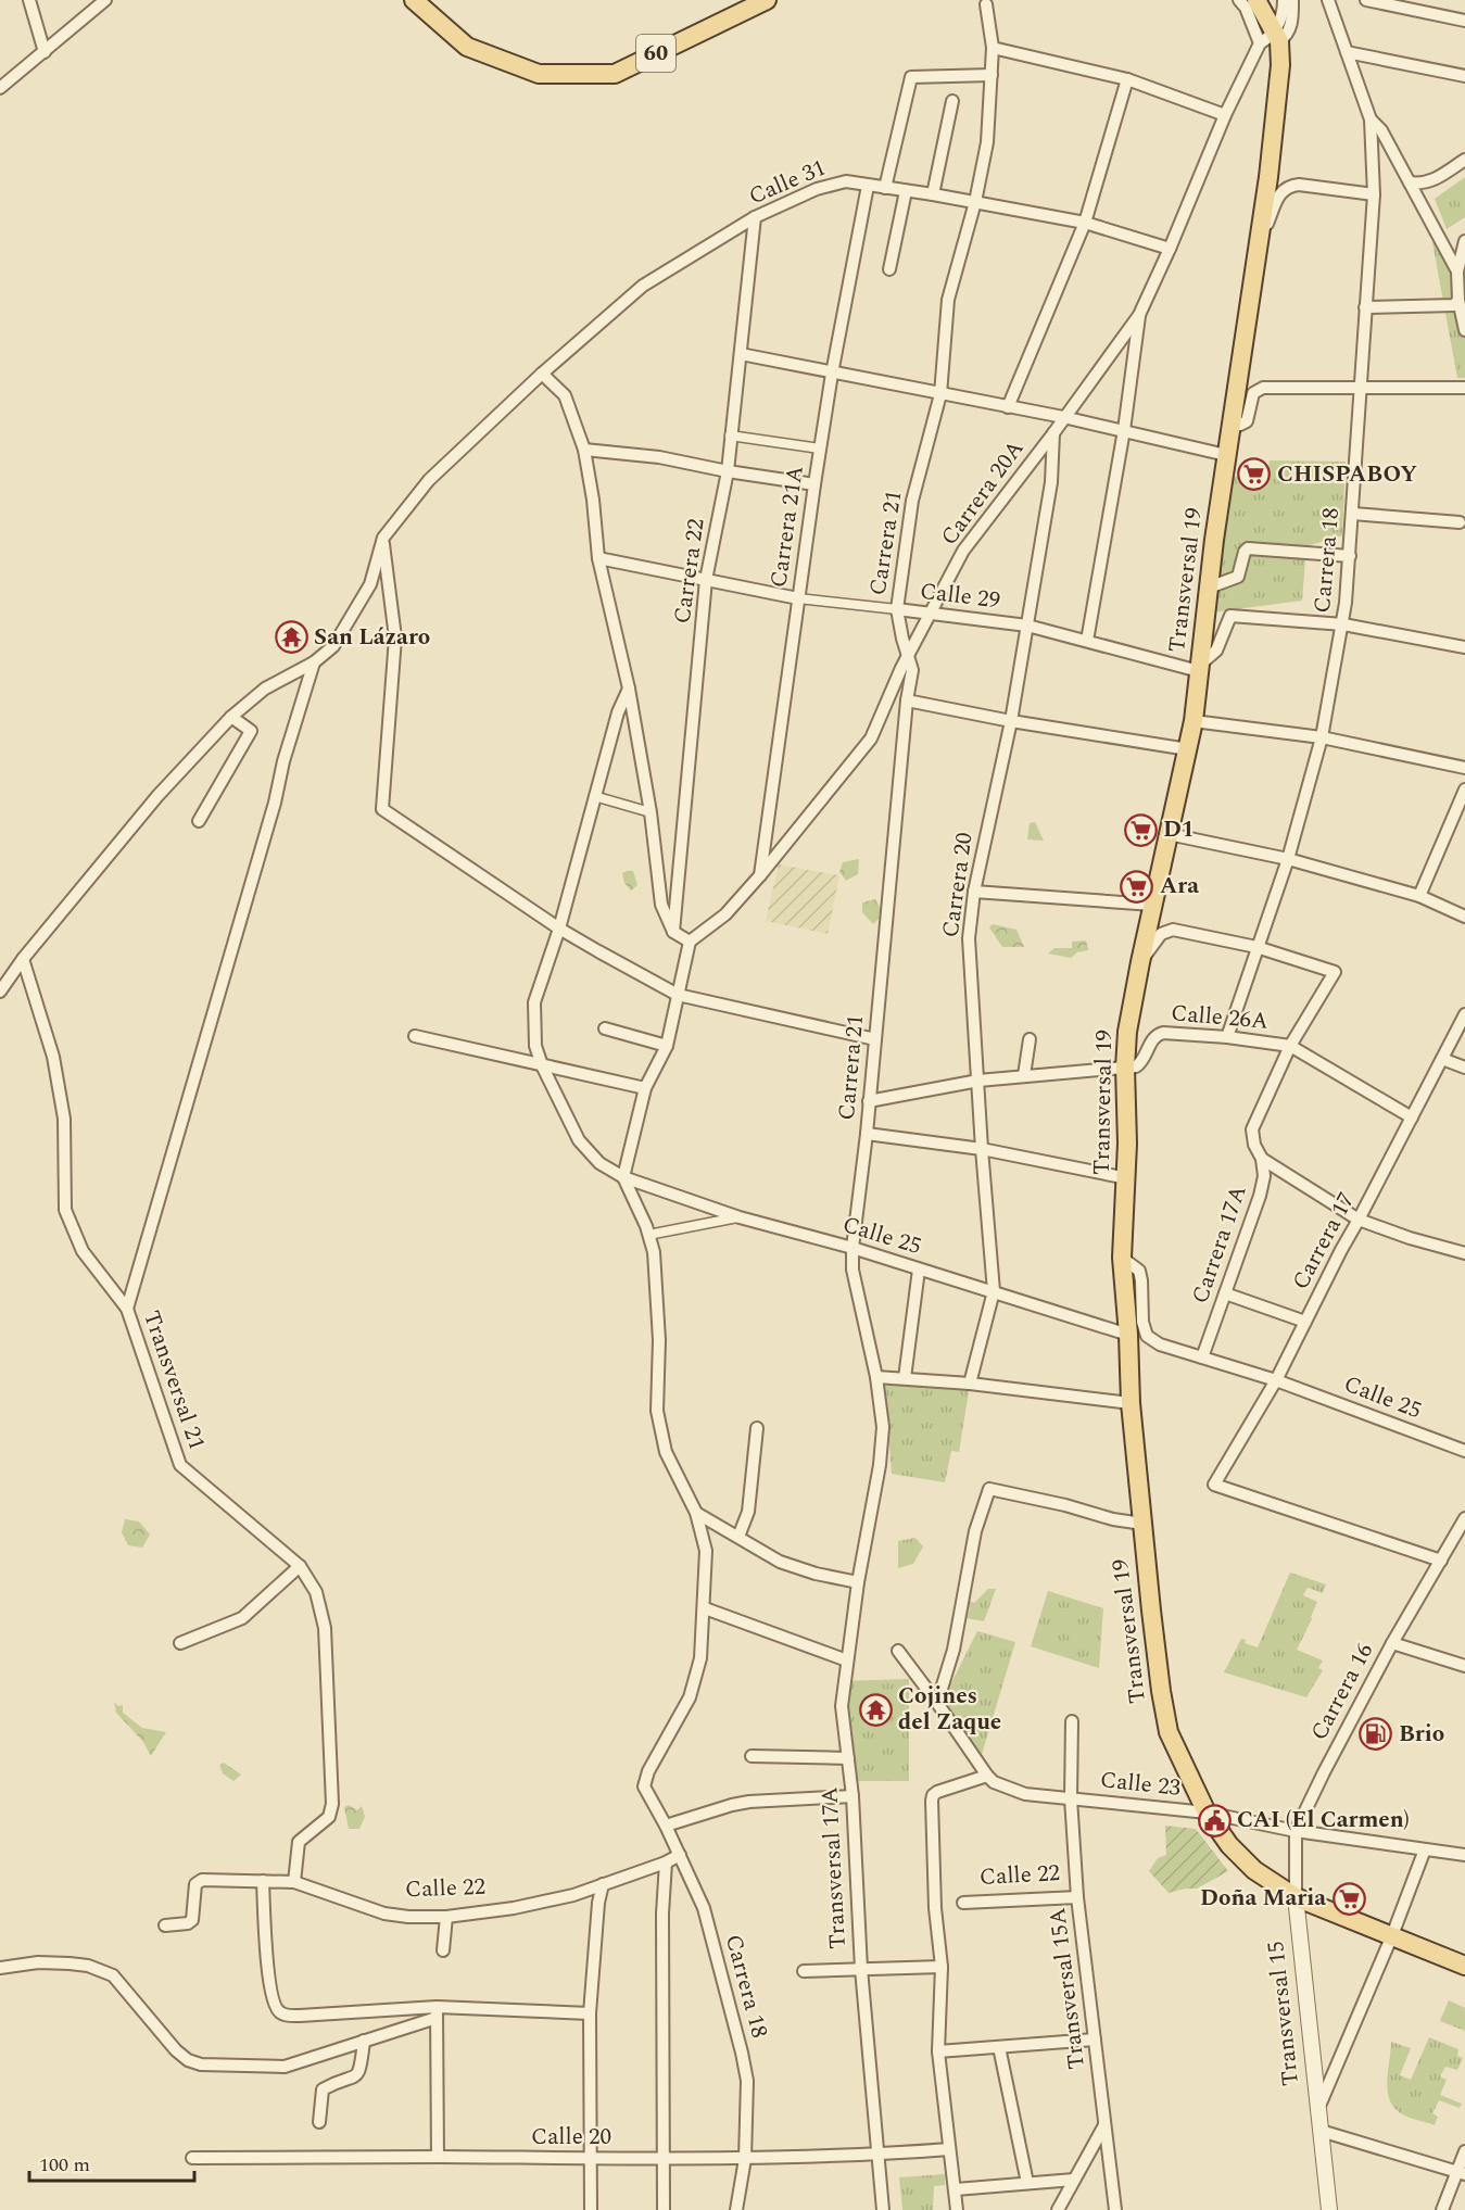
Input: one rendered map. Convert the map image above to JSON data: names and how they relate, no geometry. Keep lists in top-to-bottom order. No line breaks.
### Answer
{"streets":{"main road":["60","Transversal 19"],"street":["Calle 31","Carrera 20A","Carrera 21A","Carrera 21","Carrera 18","Carrera 22","Calle 29","Carrera 20","Calle 26A","Calle 25","Carrera 17","Carrera 17A","Transversal 21","Carrera 16","Calle 23","Transversal 17A","Calle 22","Transversal 15A","Transversal 15","Calle 20"]},"crossings":[["Calle 31","Carrera 20A"],["Calle 31","Carrera 21A"],["Calle 31","Carrera 21"],["Calle 31","Carrera 22"],["Carrera 20A","Carrera 21A"],["Carrera 20A","Carrera 21"],["Carrera 20A","Transversal 19"],["Carrera 20A","Calle 29"],["Carrera 20A","Carrera 20"],["Carrera 21A","Calle 29"],["Carrera 21","Calle 29"],["Carrera 21","Calle 25"],["Carrera 21","Transversal 17A"],["Carrera 18","Calle 26A"],["Carrera 18","Carrera 17A"],["Carrera 18","Calle 22"],["Carrera 18","Calle 20"],["Carrera 22","Calle 29"],["Transversal 19","Calle 29"],["Transversal 19","Calle 26A"],["Transversal 19","Calle 25"],["Transversal 19","Calle 23"],["Calle 29","Carrera 20"],["Carrera 20","Calle 25"],["Calle 26A","Carrera 17"],["Calle 26A","Carrera 17A"],["Calle 25","Carrera 17"],["Calle 25","Carrera 17A"],["Carrera 17","Carrera 16"],["Transversal 21","Calle 22"],["Carrera 16","Calle 23"],["Carrera 16","Transversal 15"],["Calle 23","Transversal 15A"],["Transversal 17A","Calle 20"],["Calle 22","Transversal 15A"]],"places":{"supermarket":["CHISPABOY","D1","Ara","Doña Maria"],"temple":["San Lázaro","Cojines del Zaque"],"fuel station":["Brio"],"public building":["CAI (El Carmen)"]},"scale_bar":"100 m"}
